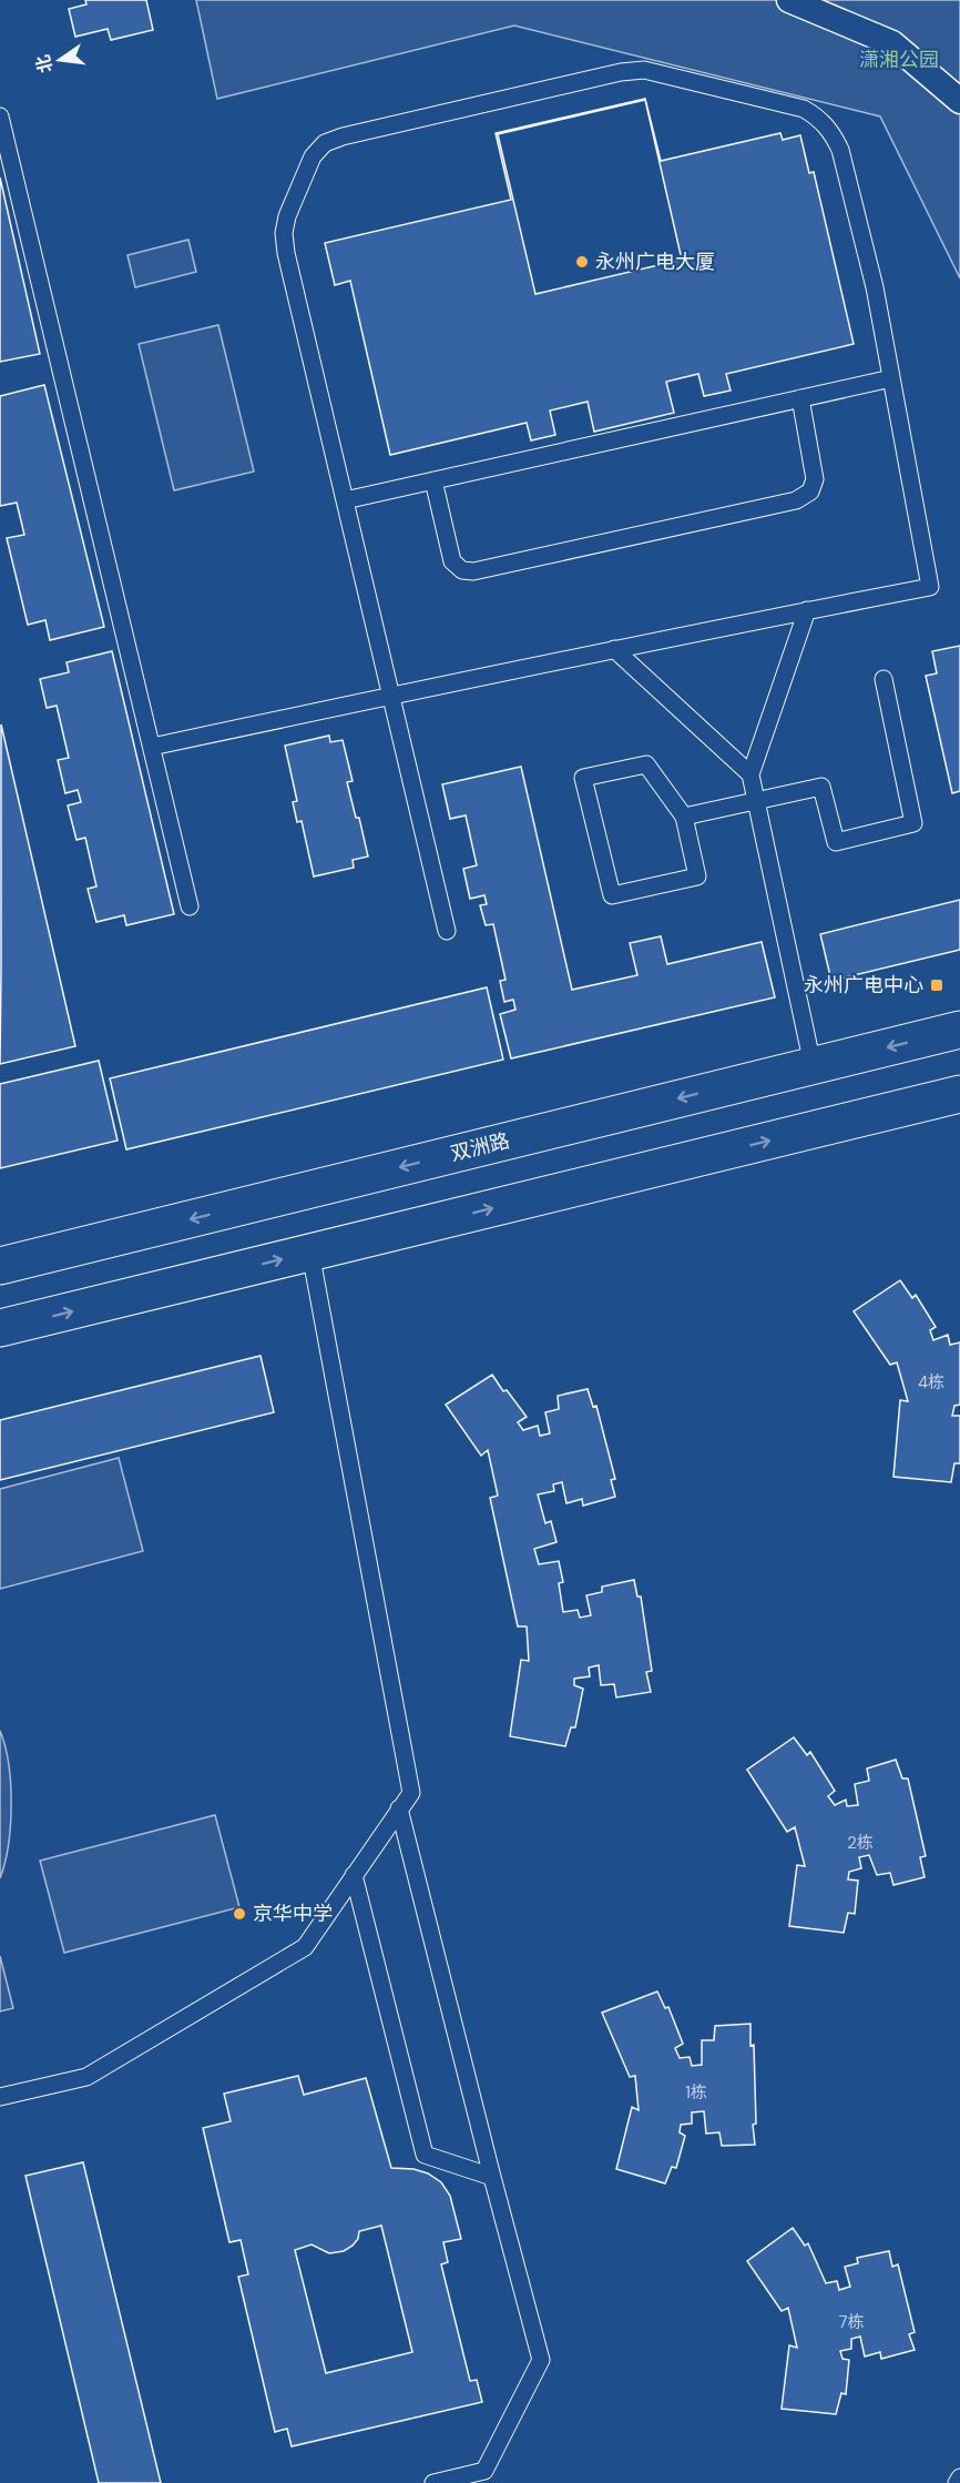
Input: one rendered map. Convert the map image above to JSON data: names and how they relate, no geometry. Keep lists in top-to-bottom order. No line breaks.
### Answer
{"streets":{"main road":["双洲路"]},"parks":["潇湘公园"],"places":{"other":["永州广电大厦","京华中学"],"transit":["永州广电中心"]},"house_numbers":["4栋","2栋","1栋","7栋"],"north":"left"}
